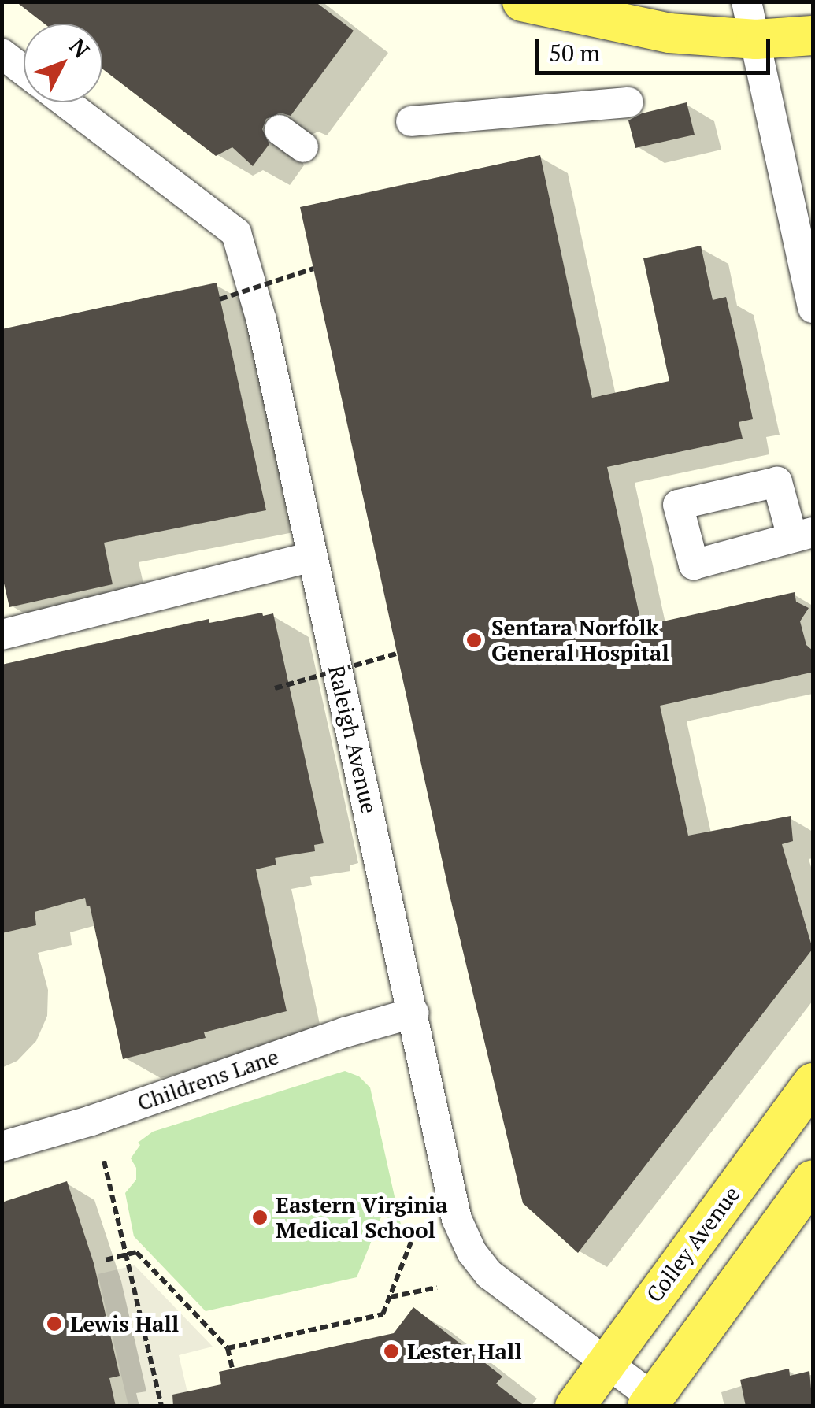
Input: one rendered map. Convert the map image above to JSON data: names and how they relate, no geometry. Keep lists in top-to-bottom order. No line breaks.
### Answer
{"streets":{"main road":["Colley Avenue"],"street":["Raleigh Avenue","Childrens Lane"]},"crossings":[["Raleigh Avenue","Childrens Lane"],["Raleigh Avenue","Colley Avenue"]],"places":["Sentara Norfolk General Hospital","Eastern Virginia Medical School","Lewis Hall","Lester Hall"],"scale_bar":"50 m","north":"top right"}
